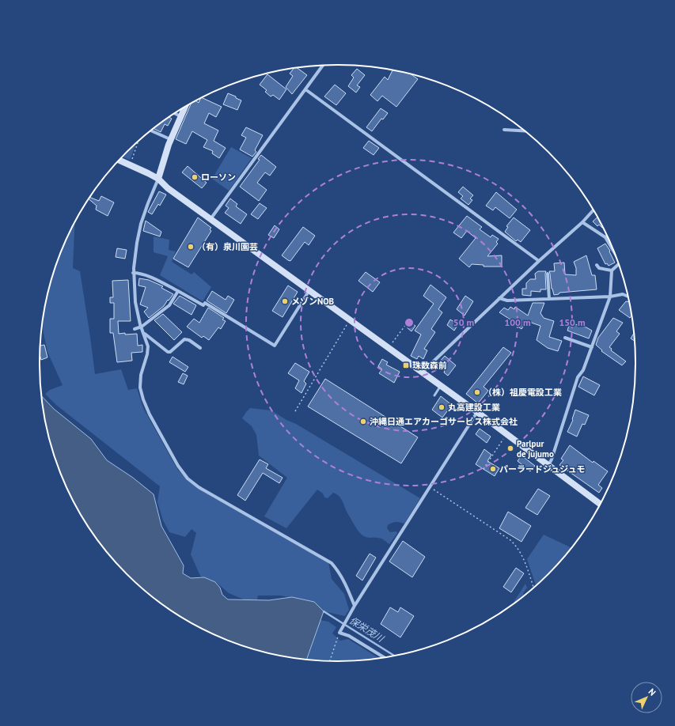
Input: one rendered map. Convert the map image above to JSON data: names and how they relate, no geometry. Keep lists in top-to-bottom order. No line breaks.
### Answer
{"water":["保栄茂川"],"places":{"other":["ローソン","（有）泉川園芸","メゾンNOB","（株）祖慶電設工業","丸高建設工業","沖縄日通エアカーゴサービス株式会社","Parlpur de jujumo","パーラードジュジュモ"],"transit":["珠数森前"]},"north":"top right","rings":["50 m","100 m","150 m"]}
